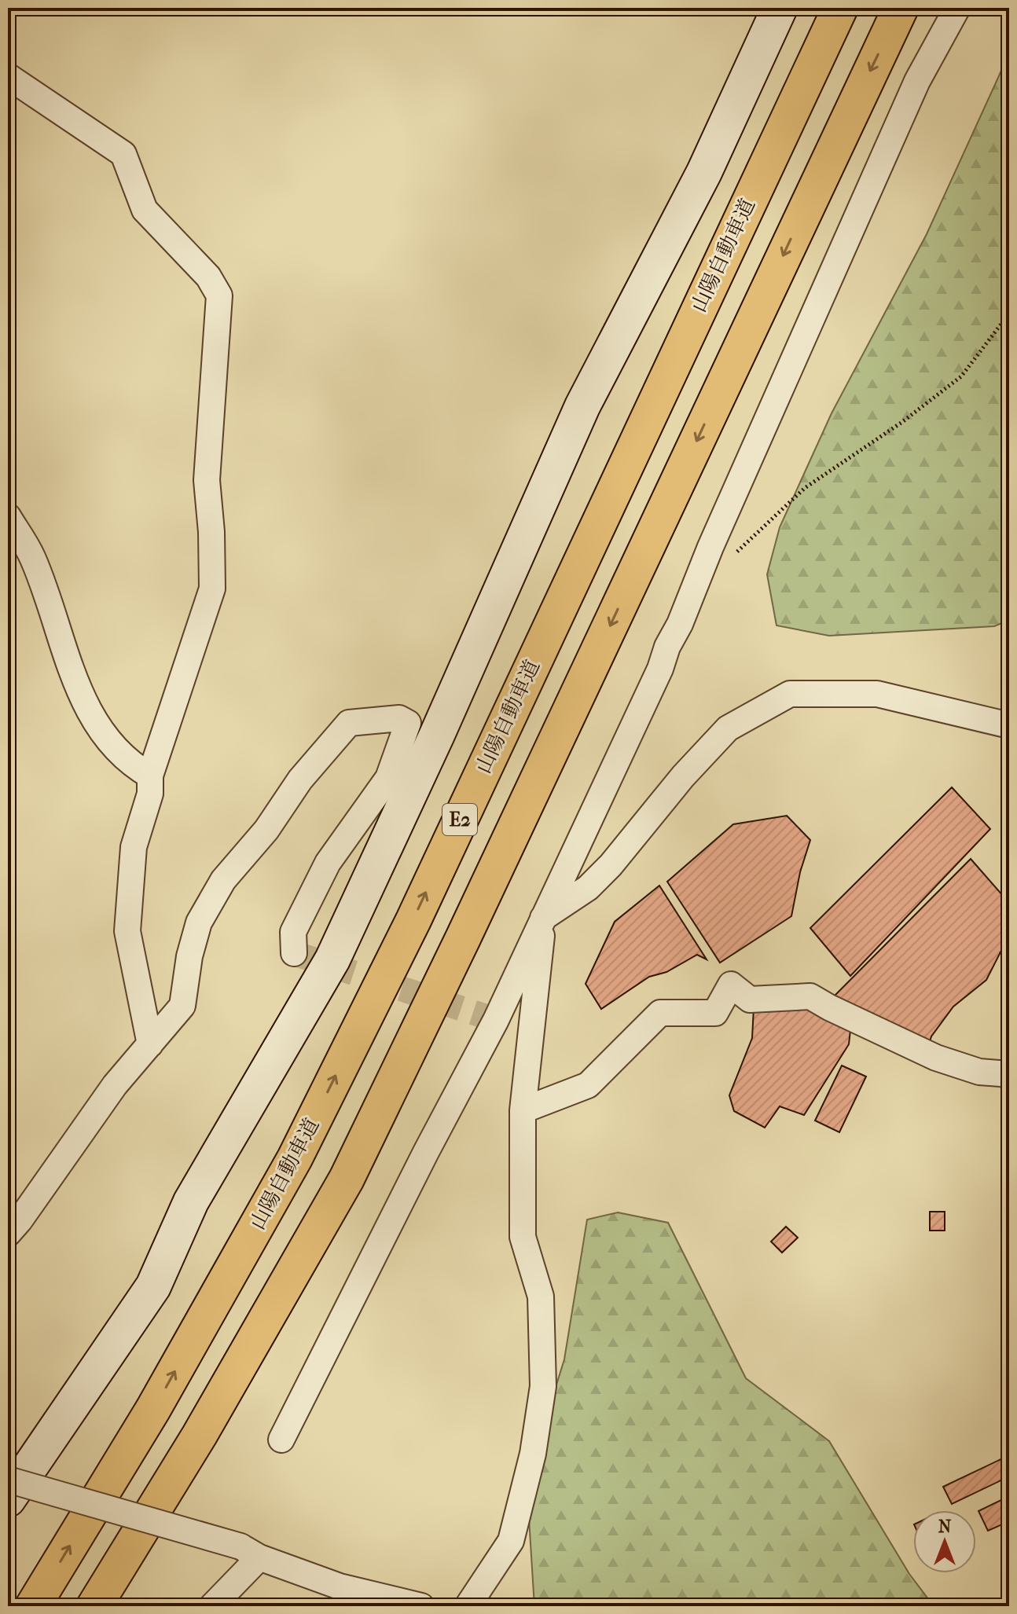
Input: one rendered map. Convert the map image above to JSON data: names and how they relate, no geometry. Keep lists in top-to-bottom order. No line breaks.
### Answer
{"streets":{"highway":["山陽自動車道","E2"]},"north":"top"}
